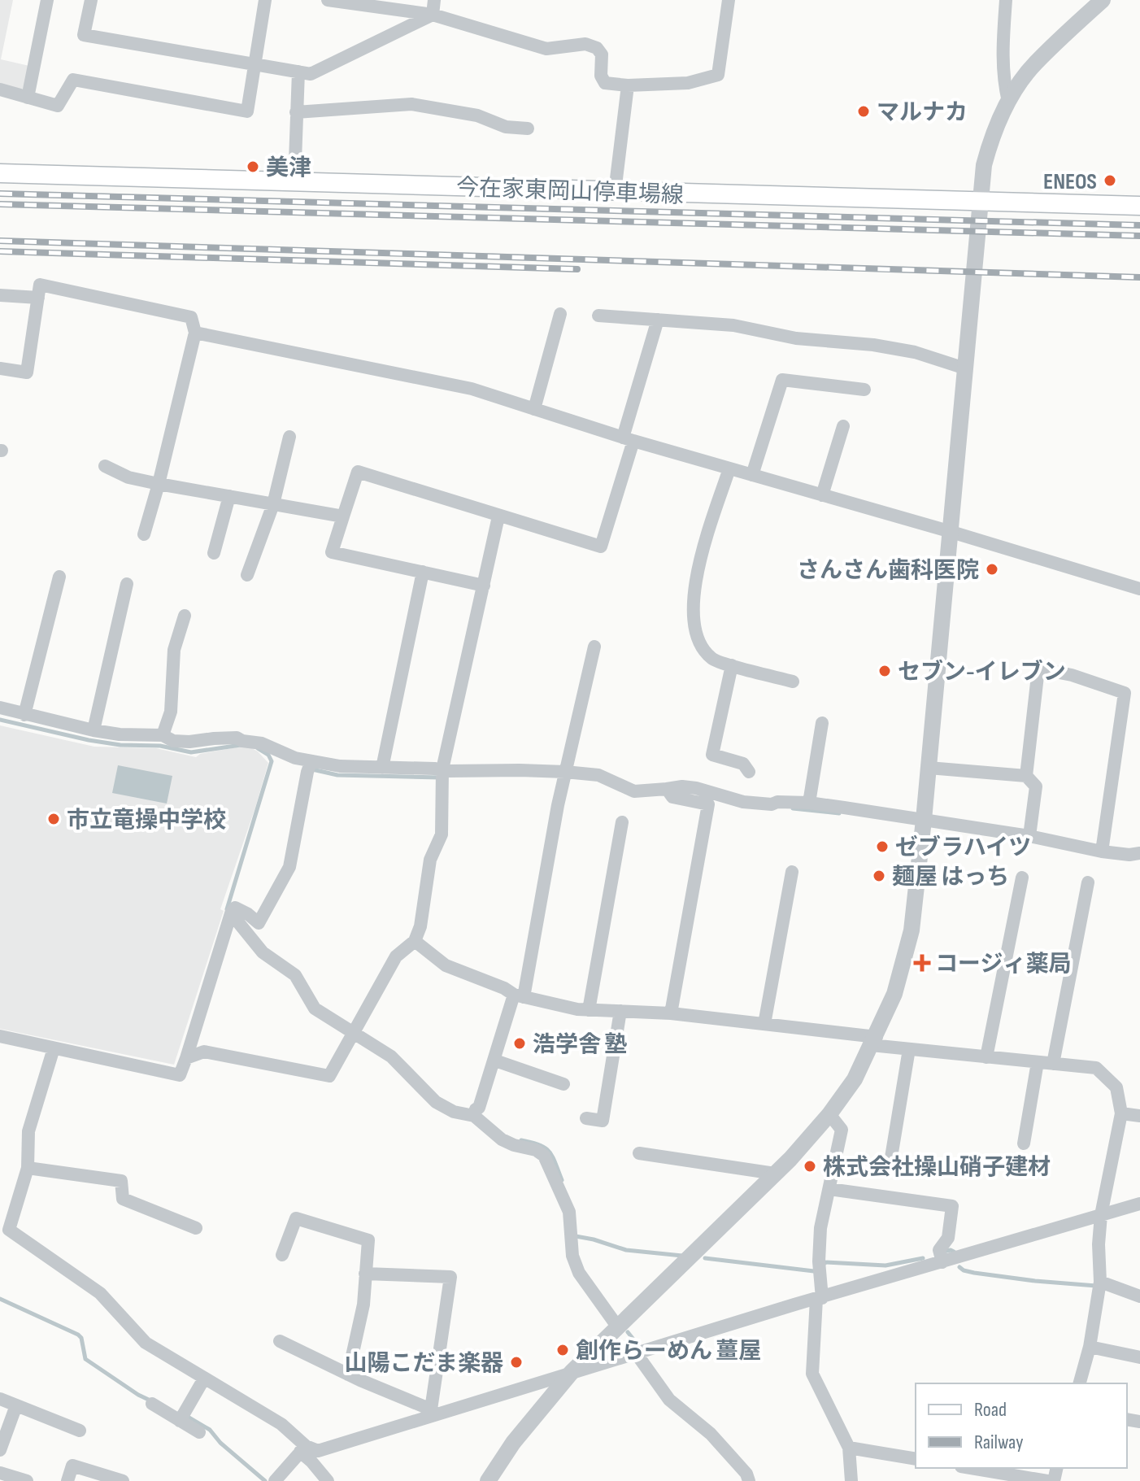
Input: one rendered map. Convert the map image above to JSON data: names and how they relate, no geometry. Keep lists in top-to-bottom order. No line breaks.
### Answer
{"streets":{"main road":["今在家東岡山停車場線"]},"places":{"other":["マルナカ","美津","ENEOS","さんさん歯科医院","セブン-イレブン","市立竜操中学校","ゼブラハイツ","麺屋 はっち","浩学舎 塾","株式会社操山硝子建材","創作らーめん 薑屋","山陽こだま楽器"],"health":["コージィ薬局"]},"legend":["Road","Railway"]}
